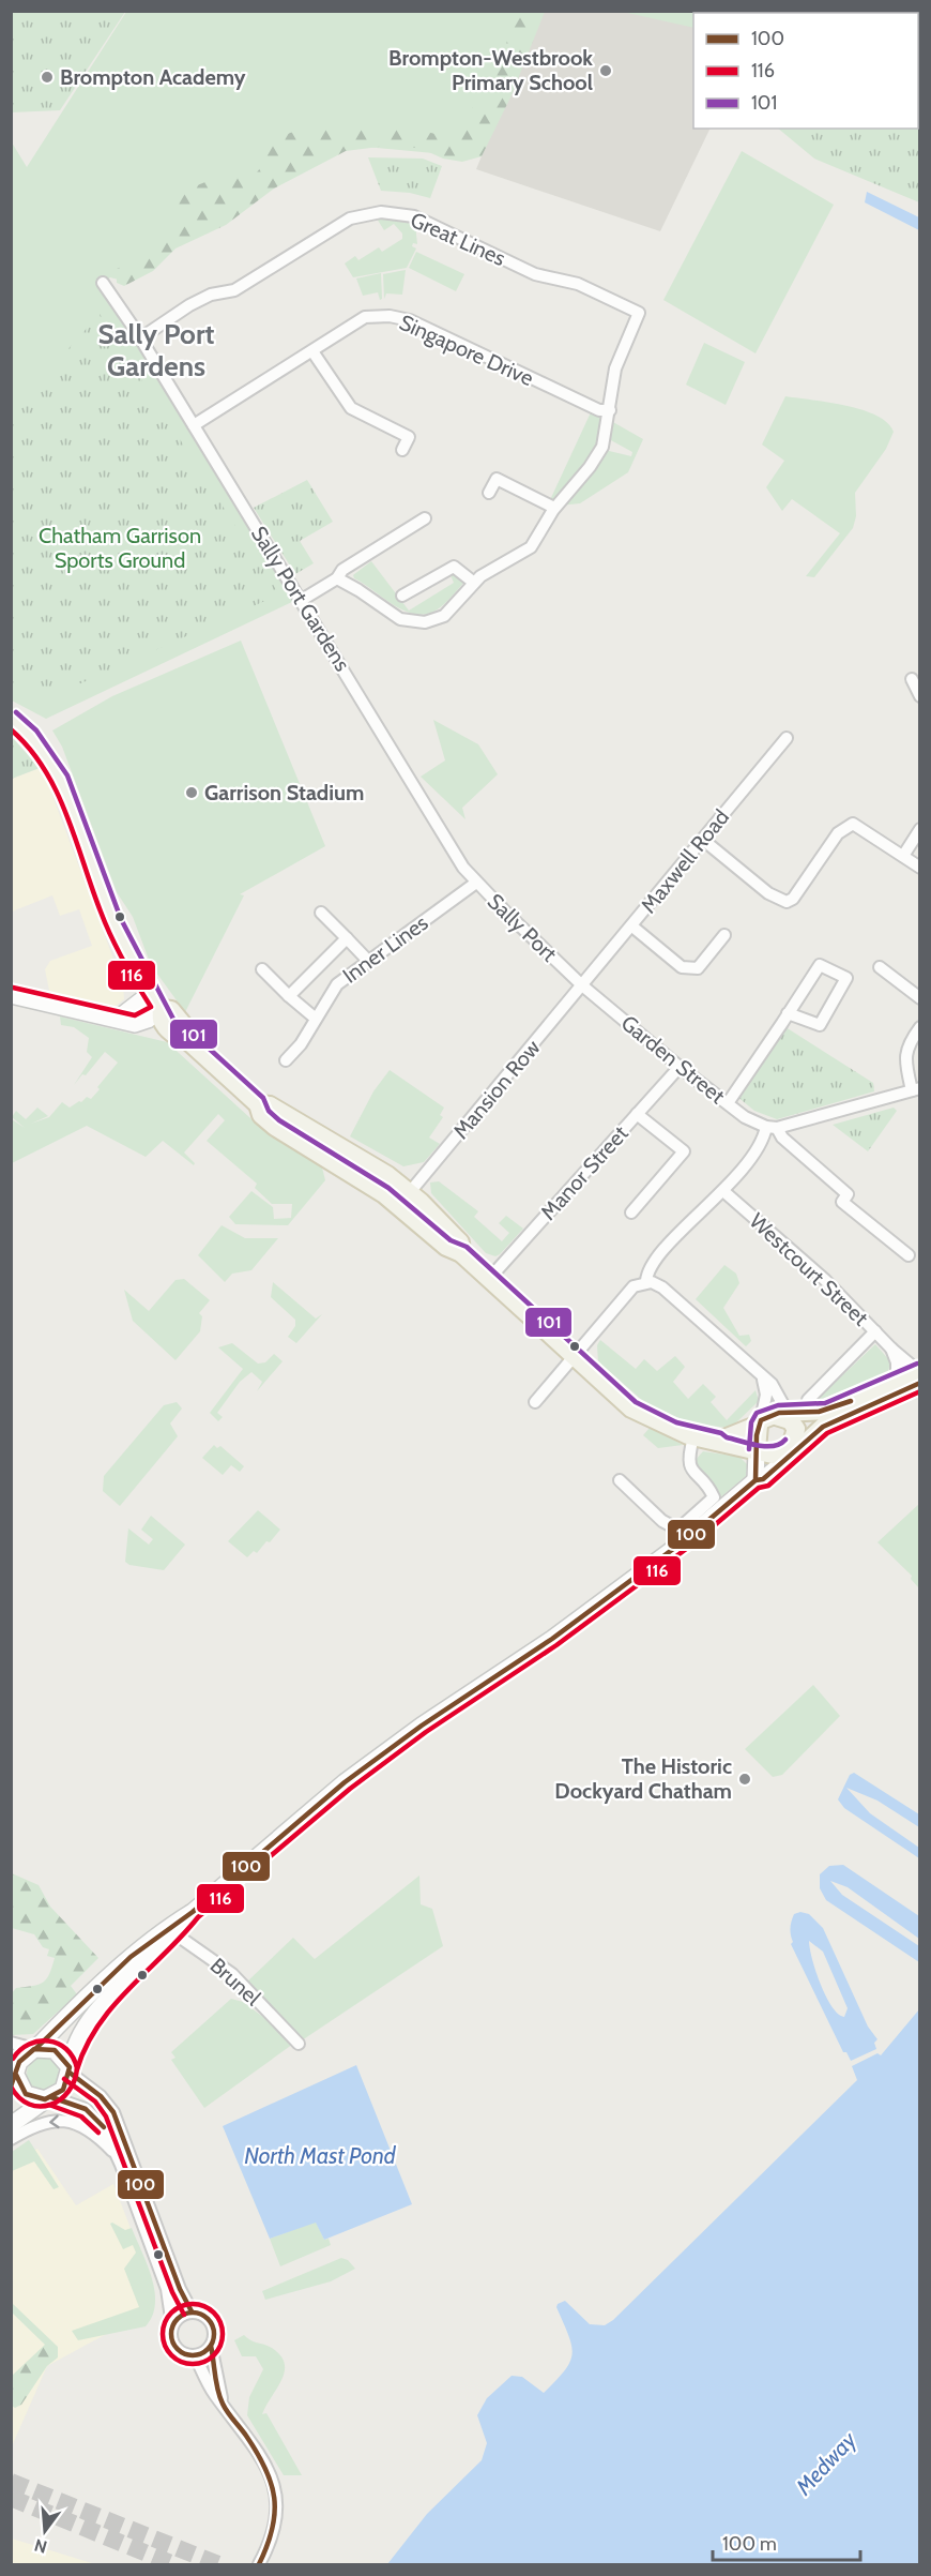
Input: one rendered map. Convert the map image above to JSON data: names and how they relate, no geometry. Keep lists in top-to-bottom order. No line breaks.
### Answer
{"streets":{"street":["Great Lines","Singapore Drive","Sally Port Gardens","Maxwell Road","Sally Port","Inner Lines","Garden Street","Mansion Row","Manor Street","Westcourt Street","Brunel"]},"crossings":[["Great Lines","Singapore Drive"],["Great Lines","Sally Port Gardens"],["Singapore Drive","Sally Port Gardens"],["Sally Port Gardens","Sally Port"],["Maxwell Road","Sally Port"],["Maxwell Road","Garden Street"],["Maxwell Road","Mansion Row"],["Sally Port","Inner Lines"],["Sally Port","Garden Street"],["Sally Port","Mansion Row"],["Garden Street","Mansion Row"],["Garden Street","Manor Street"]],"districts":["Sally Port Gardens"],"water":["North Mast Pond","Medway"],"parks":["Chatham Garrison Sports Ground"],"places":["Brompton-Westbrook Primary School","Brompton Academy","Garrison Stadium","The Historic Dockyard Chatham"],"lines":["transit line 101","transit line 116","transit line 100"],"legend":["100","116","101"],"scale_bar":"100 m","north":"bottom"}
